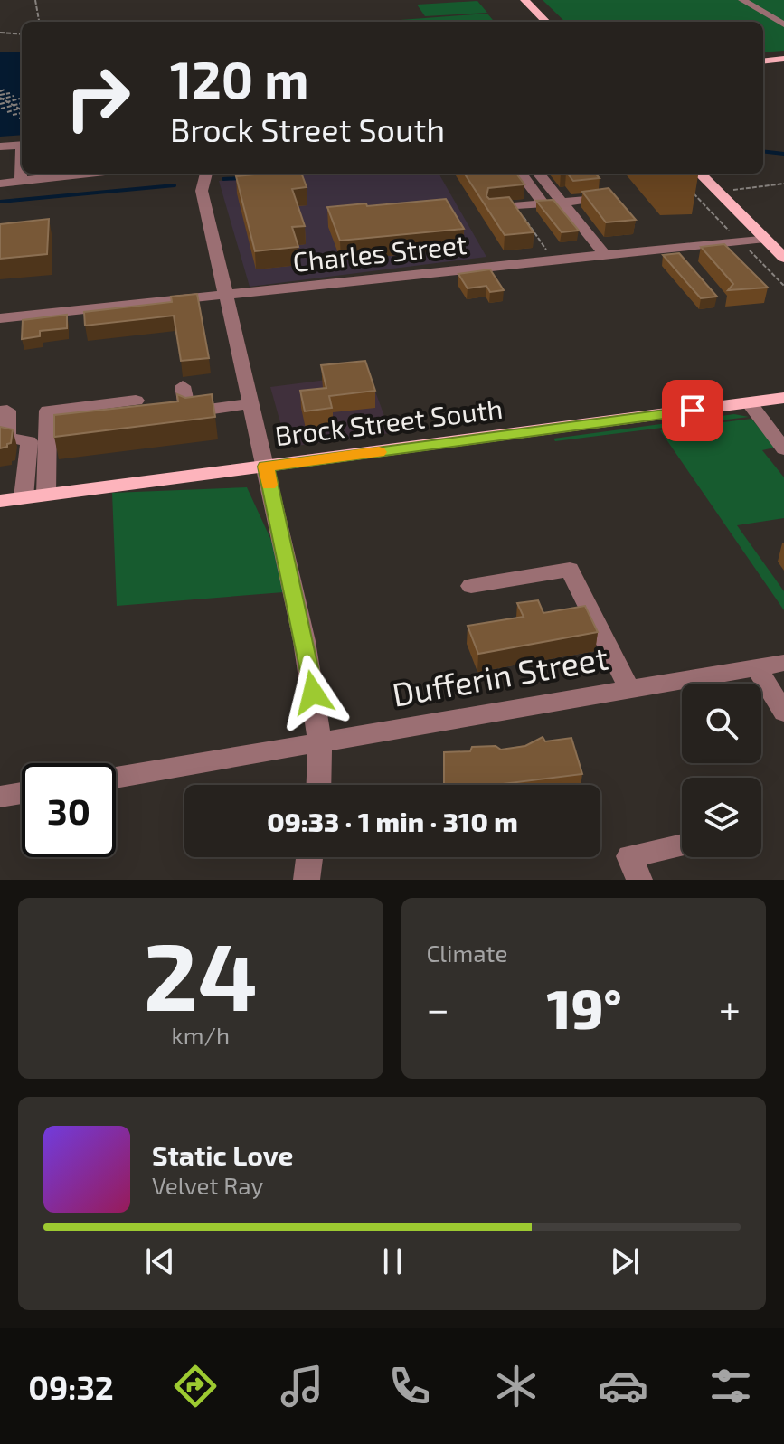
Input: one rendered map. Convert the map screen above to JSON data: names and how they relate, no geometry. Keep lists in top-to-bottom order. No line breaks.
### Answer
{"streets":{"main road":["Brock Street South"],"street":["Charles Street","Dufferin Street"]},"page":{"turn":["120 m","Brock Street South"],"limit":"30","trip":"09:33 · 1 min · 310 m","tile":[["24","km/h"],"Climate"],"heat":["−","19°","+"],"song":["Static Love","Velvet Ray"],"tabs":"09:32"}}
